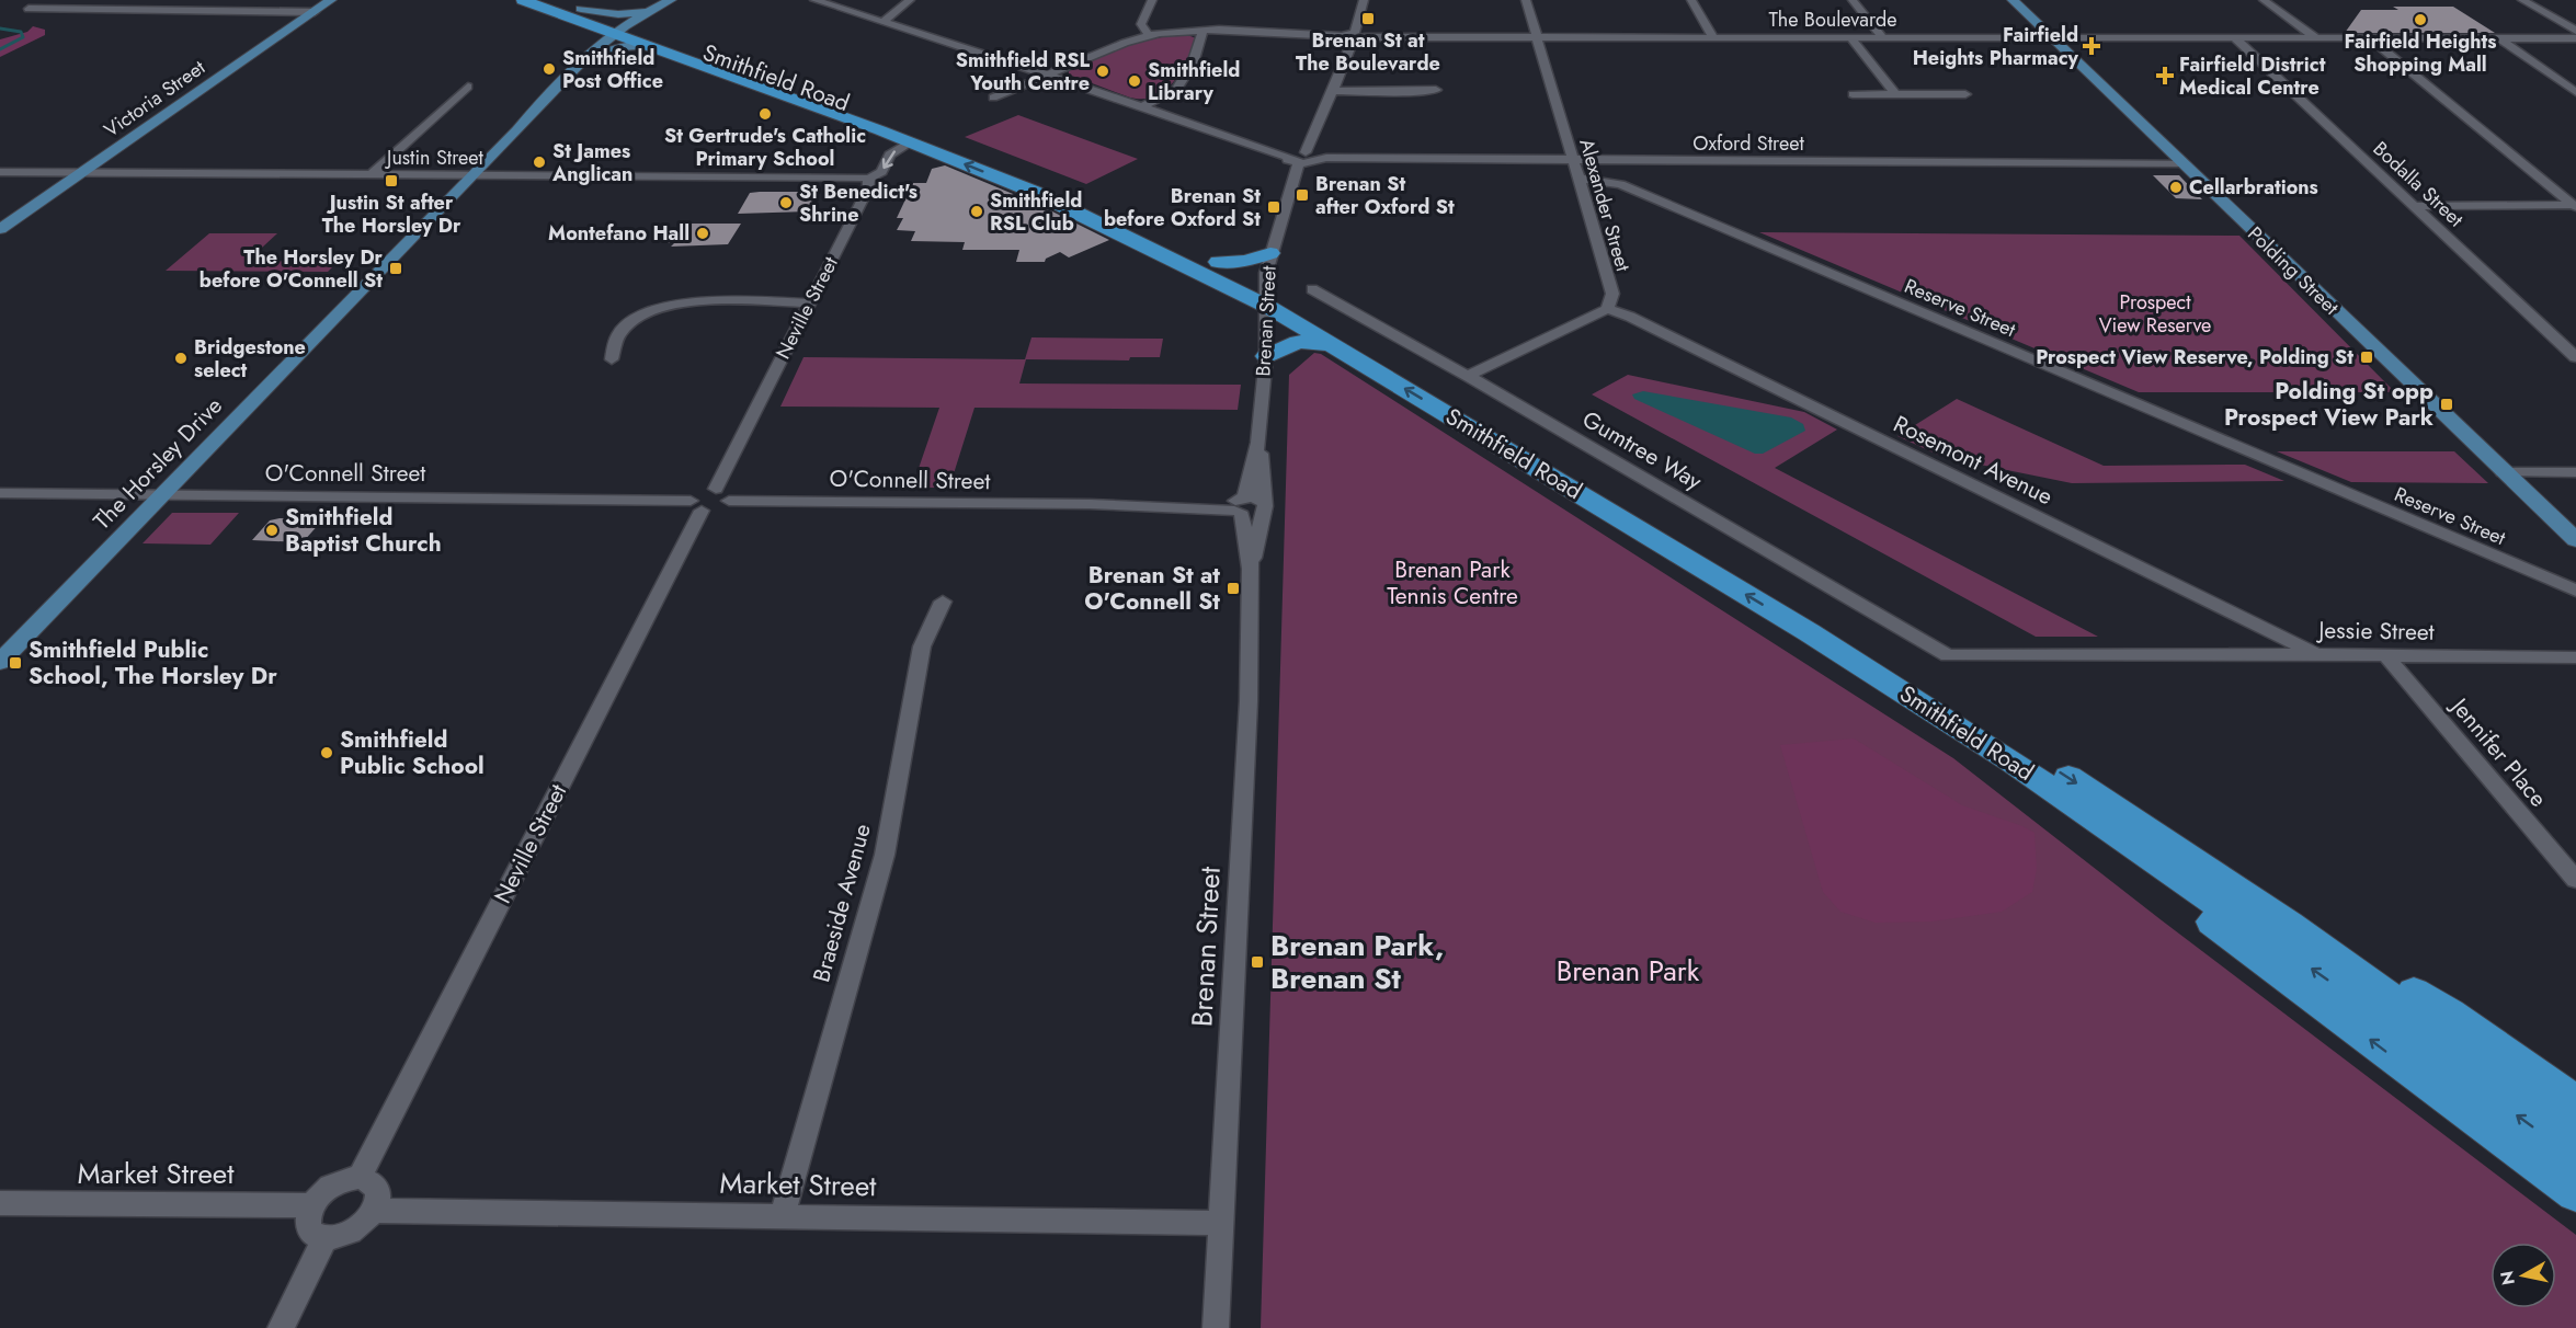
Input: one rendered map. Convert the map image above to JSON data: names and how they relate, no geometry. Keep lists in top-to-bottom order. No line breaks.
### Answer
{"streets":{"highway":["Smithfield Road"],"main road":["Victoria Street","Polding Street","The Horsley Drive"],"street":["The Boulevarde","Oxford Street","Justin Street","Bodalla Street","Alexander Street","Neville Street","Reserve Street","Brenan Street","Gumtree Way","Rosemont Avenue","O'Connell Street","Jessie Street","Jennifer Place","Braeside Avenue","Market Street"]},"crossings":[["The Boulevarde","Oxford Street"],["The Boulevarde","Bodalla Street"],["The Boulevarde","Alexander Street"],["The Boulevarde","Polding Street"],["The Boulevarde","Brenan Street"],["Smithfield Road","Neville Street"],["Smithfield Road","Brenan Street"],["Smithfield Road","The Horsley Drive"],["Victoria Street","Justin Street"],["Oxford Street","Alexander Street"],["Oxford Street","Polding Street"],["Oxford Street","Brenan Street"],["Justin Street","Neville Street"],["Justin Street","The Horsley Drive"],["Alexander Street","Reserve Street"],["Alexander Street","Rosemont Avenue"],["Neville Street","O'Connell Street"],["Neville Street","Market Street"],["Brenan Street","O'Connell Street"],["Brenan Street","Market Street"],["Gumtree Way","Jessie Street"],["Rosemont Avenue","Jessie Street"],["The Horsley Drive","O'Connell Street"],["Jessie Street","Jennifer Place"],["Braeside Avenue","Market Street"]],"parks":["Prospect View Reserve","Brenan Park Tennis Centre","Brenan Park"],"places":{"transit":["Brenan St at The Boulevarde","Justin St after The Horsley Dr","Brenan St after Oxford St","Brenan St before Oxford St","The Horsley Dr before O'Connell St","Prospect View Reserve, Polding St","Polding St opp Prospect View Park","Brenan St at O'Connell St","Smithfield Public School, The Horsley Dr","Brenan Park, Brenan St"],"other":["Fairfield Heights Shopping Mall","Smithfield Post Office","Smithfield RSL Youth Centre","Smithfield Library","St Gertrude's Catholic Primary School","St James Anglican","Cellarbrations","St Benedict's Shrine","Smithfield RSL Club","Montefano Hall","Bridgestone select","Smithfield Baptist Church","Smithfield Public School"],"health":["Fairfield Heights Pharmacy","Fairfield District Medical Centre"]},"north":"left"}
